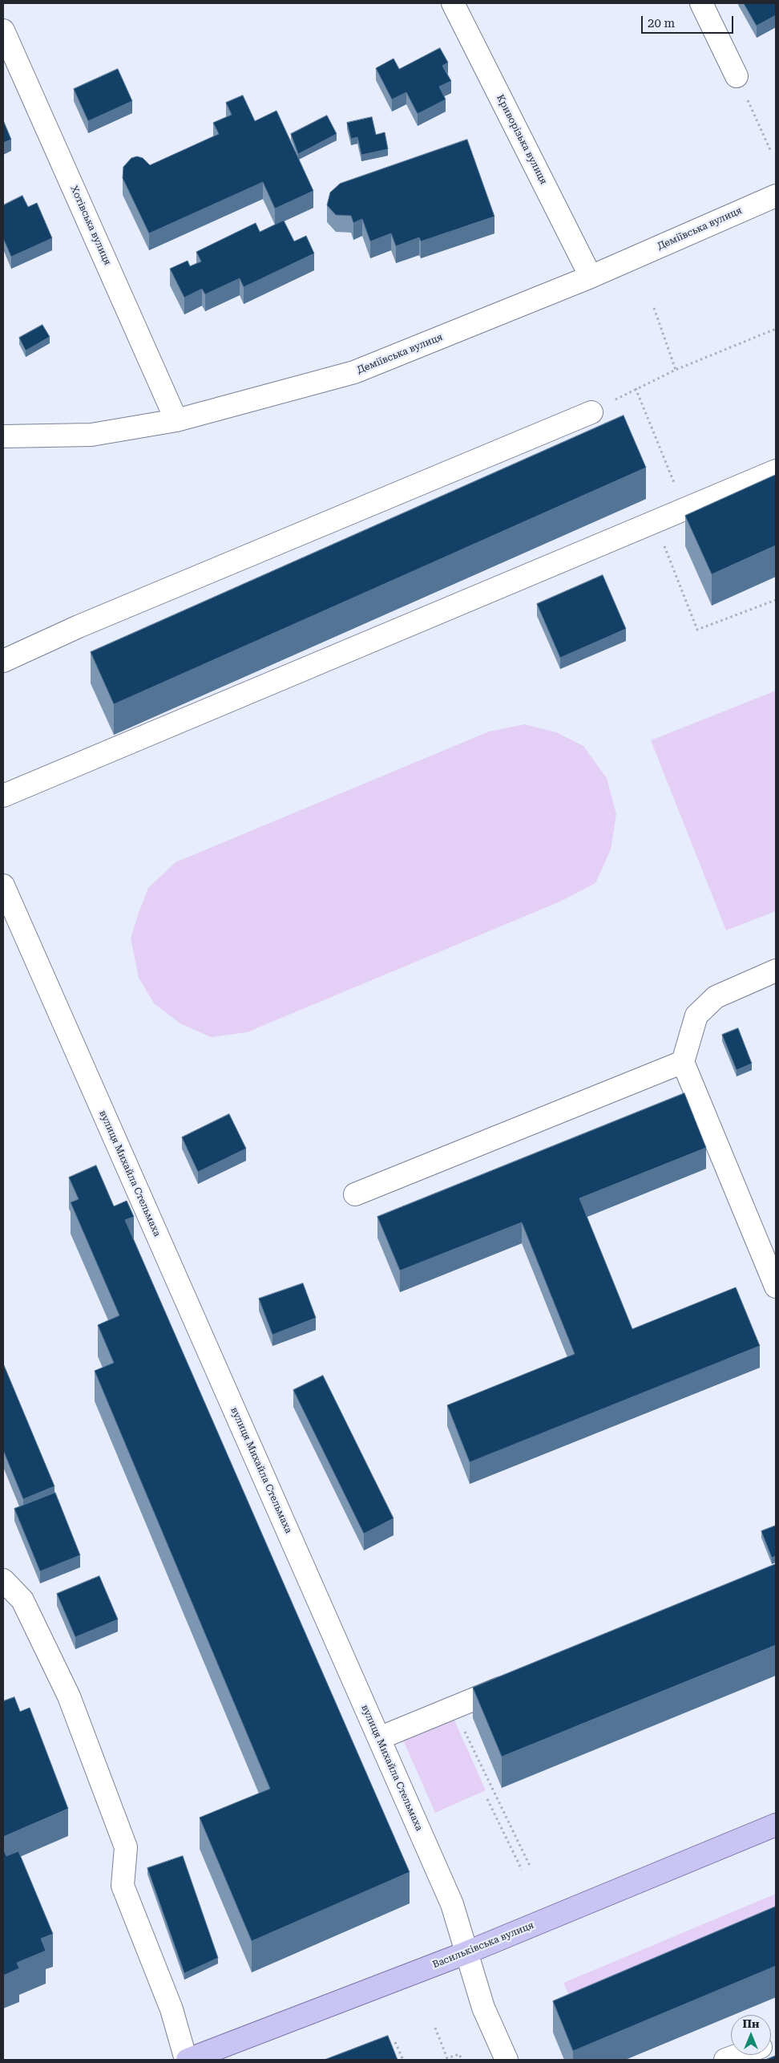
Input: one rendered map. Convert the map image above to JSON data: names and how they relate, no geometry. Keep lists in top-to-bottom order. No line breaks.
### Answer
{"streets":{"main road":["Васильківська вулиця"],"street":["Криворізька вулиця","Хотівська вулиця","Деміївська вулиця","вулиця Михайла Стельмаха"]},"crossings":[["Криворізька вулиця","Деміївська вулиця"],["Хотівська вулиця","Деміївська вулиця"],["вулиця Михайла Стельмаха","Васильківська вулиця"]],"scale_bar":"20 m","north":"top"}
